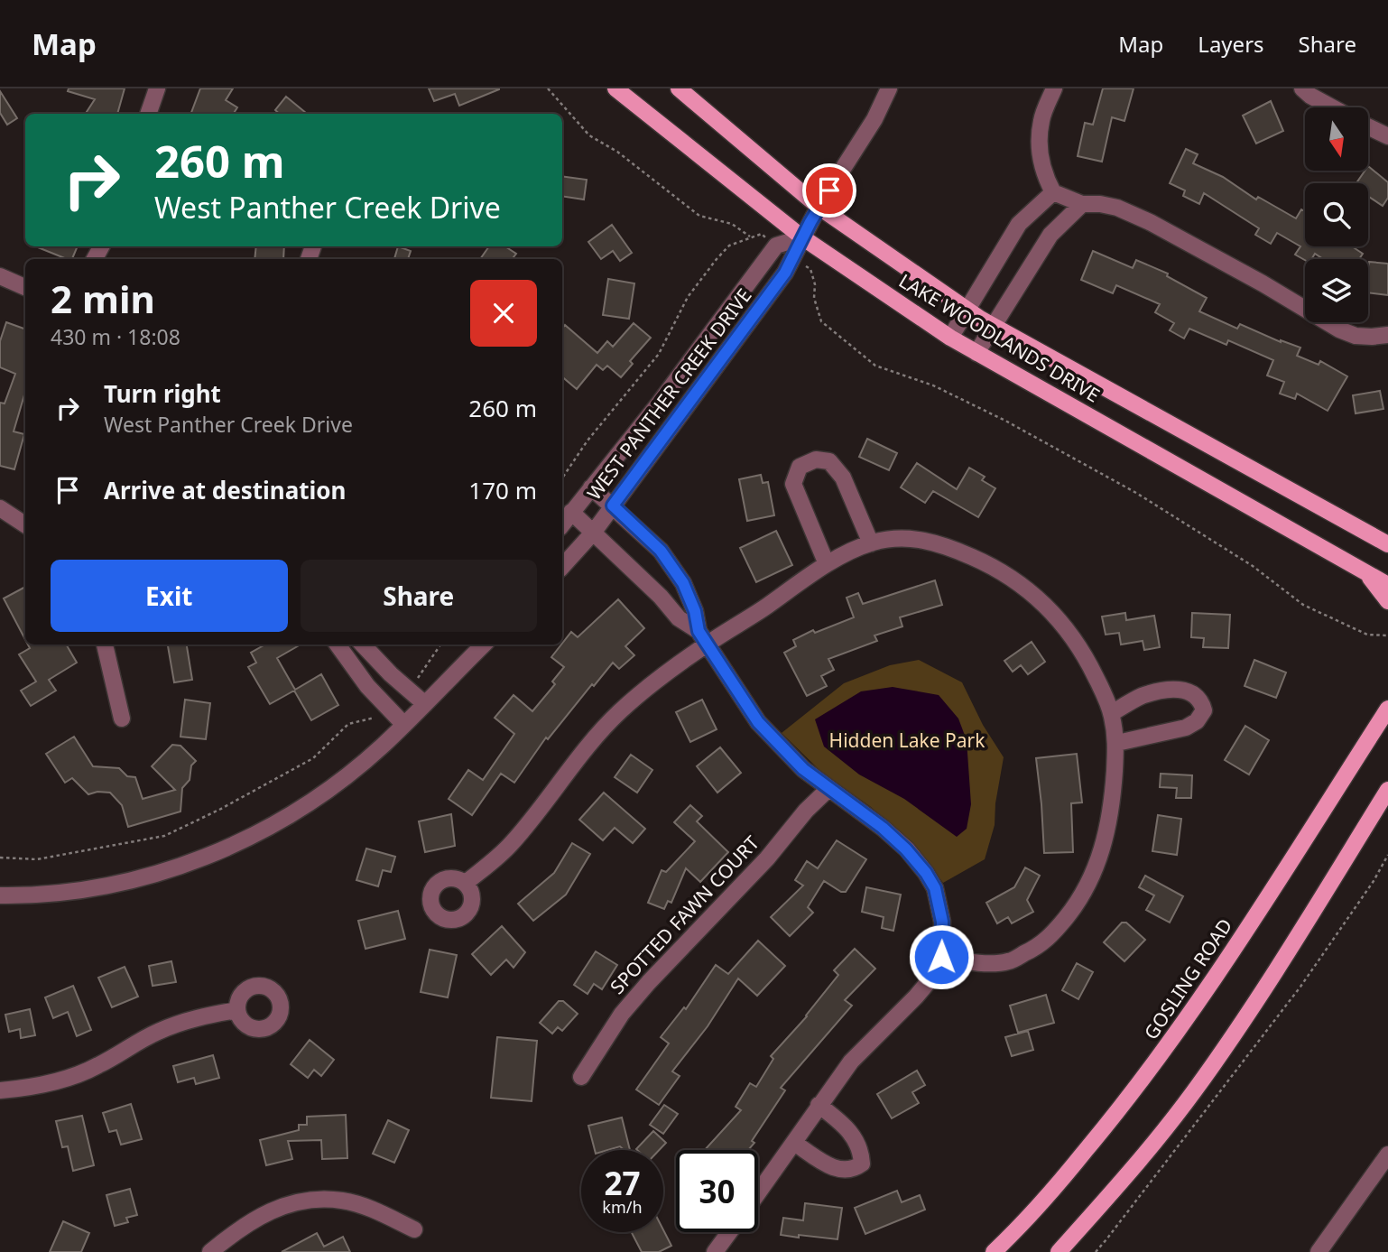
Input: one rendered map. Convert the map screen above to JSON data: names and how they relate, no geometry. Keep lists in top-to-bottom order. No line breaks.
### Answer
{"streets":{"main road":["LAKE WOODLANDS DRIVE","GOSLING ROAD"],"street":["WEST PANTHER CREEK DRIVE","SPOTTED FAWN COURT"]},"crossings":[["LAKE WOODLANDS DRIVE","WEST PANTHER CREEK DRIVE"]],"parks":["Hidden Lake Park"],"north":"bottom","page":{"header":"Map","nav":["Map","Layers","Share"],"turn":["260 m","West Panther Creek Drive"],"heading":["2 min","430 m · 18:08"],"list":[{"name":"Turn right","note":"West Panther Creek Drive","value":"260 m"},{"name":"Arrive at destination","value":"170 m"}],"buttons":["Exit","Share"],"speed":"27 km/h","limit":"30"}}
